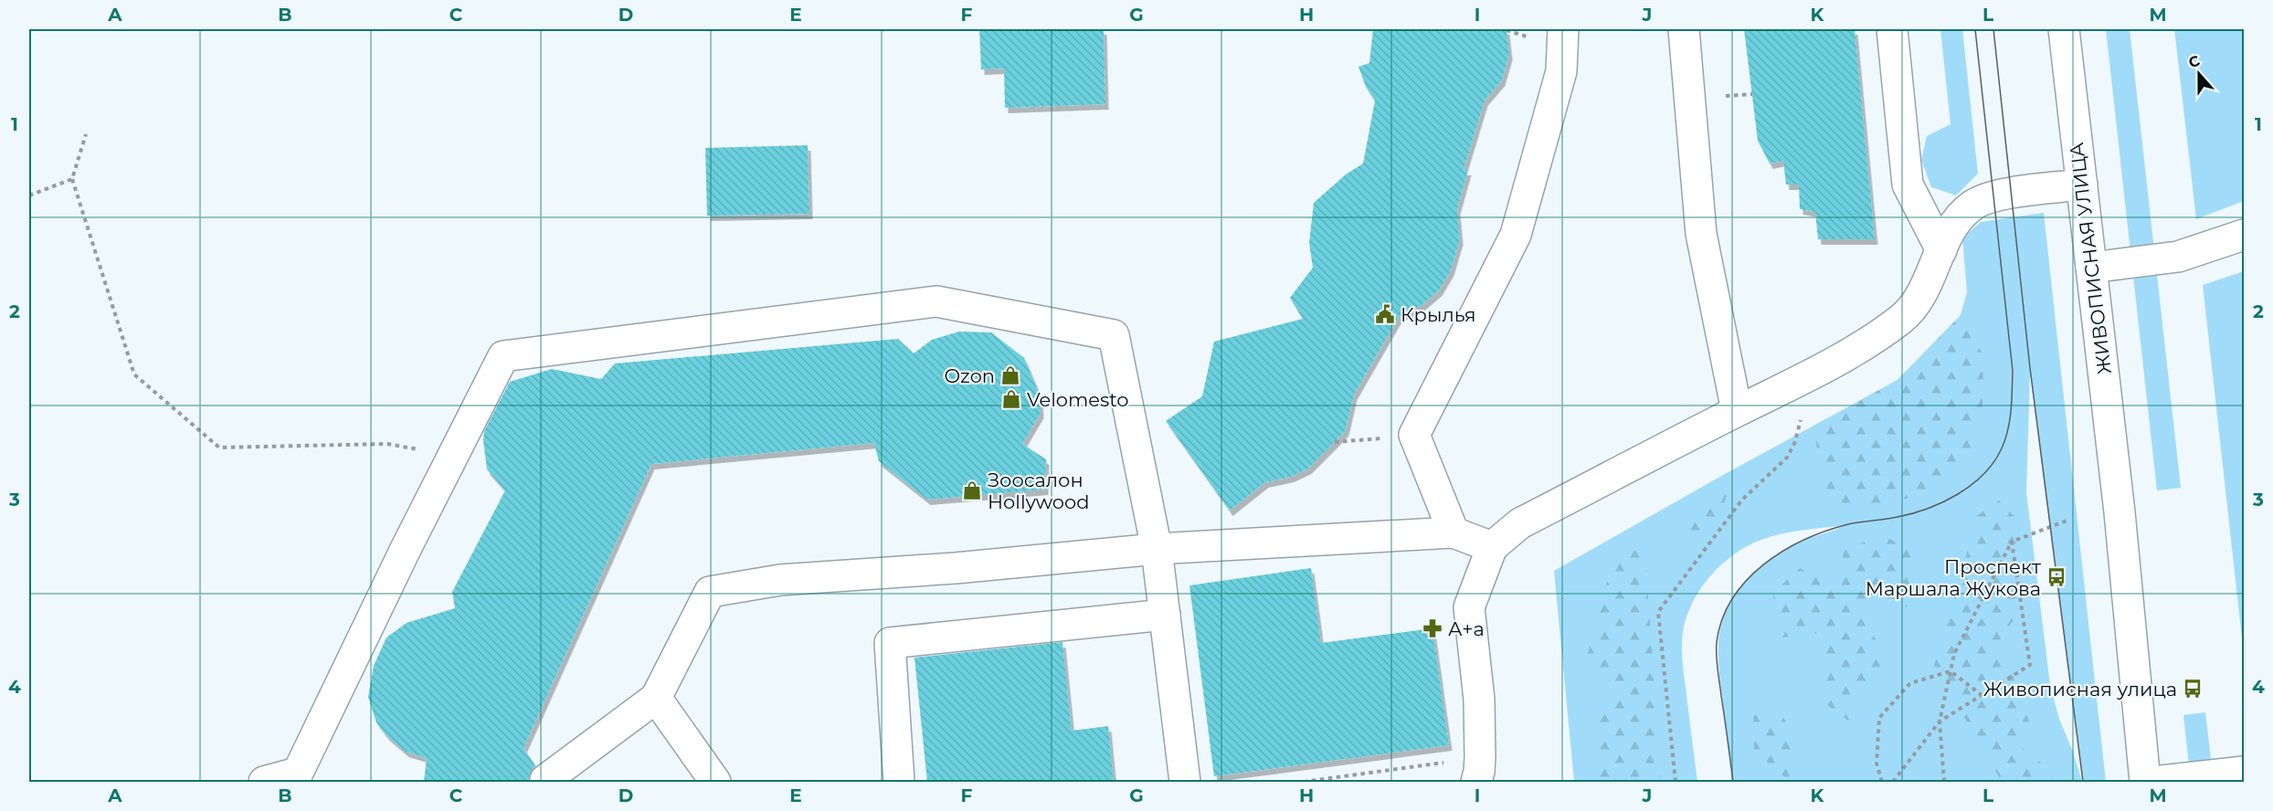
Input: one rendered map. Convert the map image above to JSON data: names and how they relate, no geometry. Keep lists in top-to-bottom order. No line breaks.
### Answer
{"streets":{"street":["ЖИВОПИСНАЯ УЛИЦА"]},"places":{"public building":["Крылья"],"shop":["Ozon","Velomesto","Зоосалон Hollywood"],"bus stop":["Проспект Маршала Жукова","Живописная улица"],"pharmacy":["А+а"]},"north":"top","grid":{"columns":["A","B","C","D","E","F","G","H","I","J","K","L","M"],"rows":["1","2","3","4"]}}
